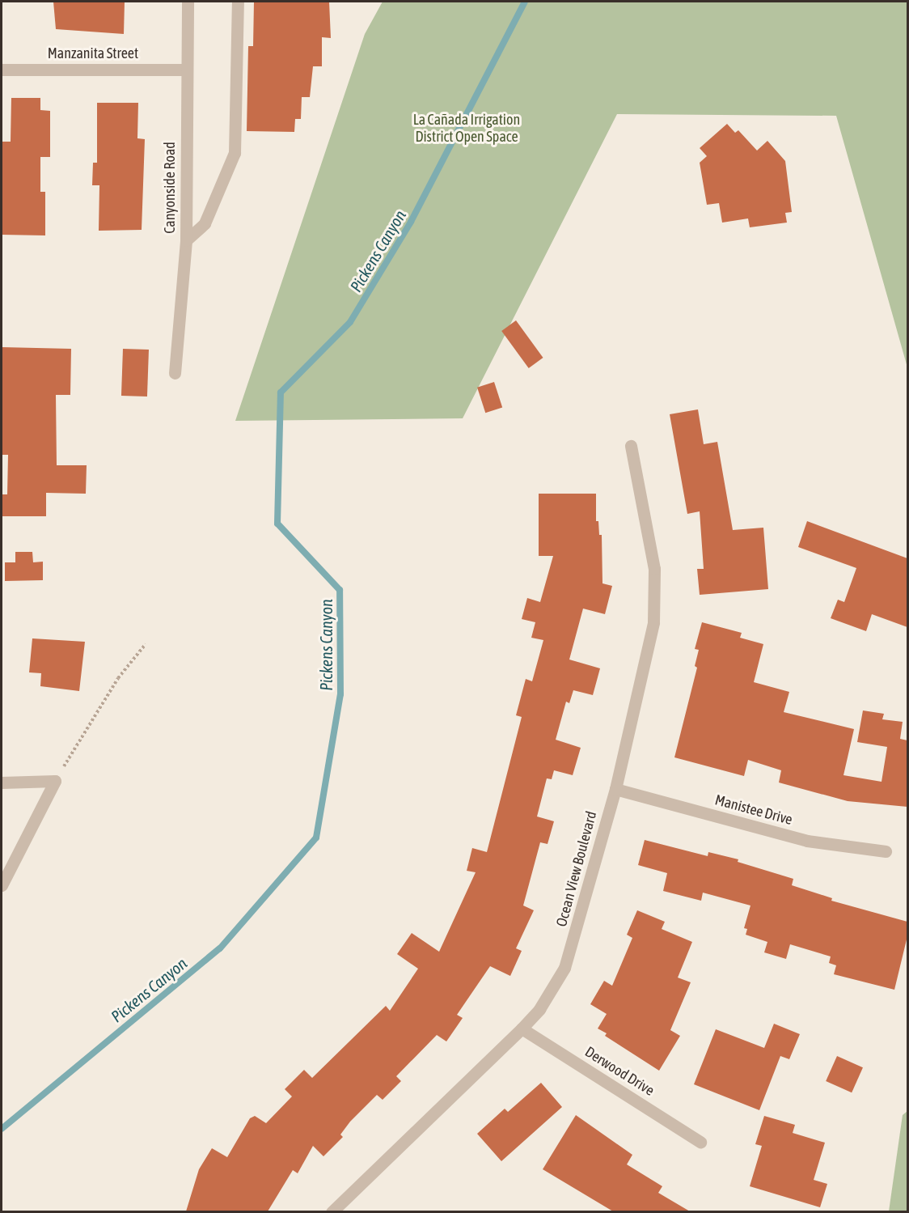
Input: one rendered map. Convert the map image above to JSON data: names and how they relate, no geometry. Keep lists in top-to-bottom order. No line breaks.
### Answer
{"streets":{"street":["Manzanita Street","Canyonside Road","Manistee Drive","Ocean View Boulevard","Derwood Drive"]},"crossings":[["Manzanita Street","Canyonside Road"],["Manistee Drive","Ocean View Boulevard"],["Ocean View Boulevard","Derwood Drive"]],"water":["Pickens Canyon"],"parks":["La Cañada Irrigation District Open Space"]}
